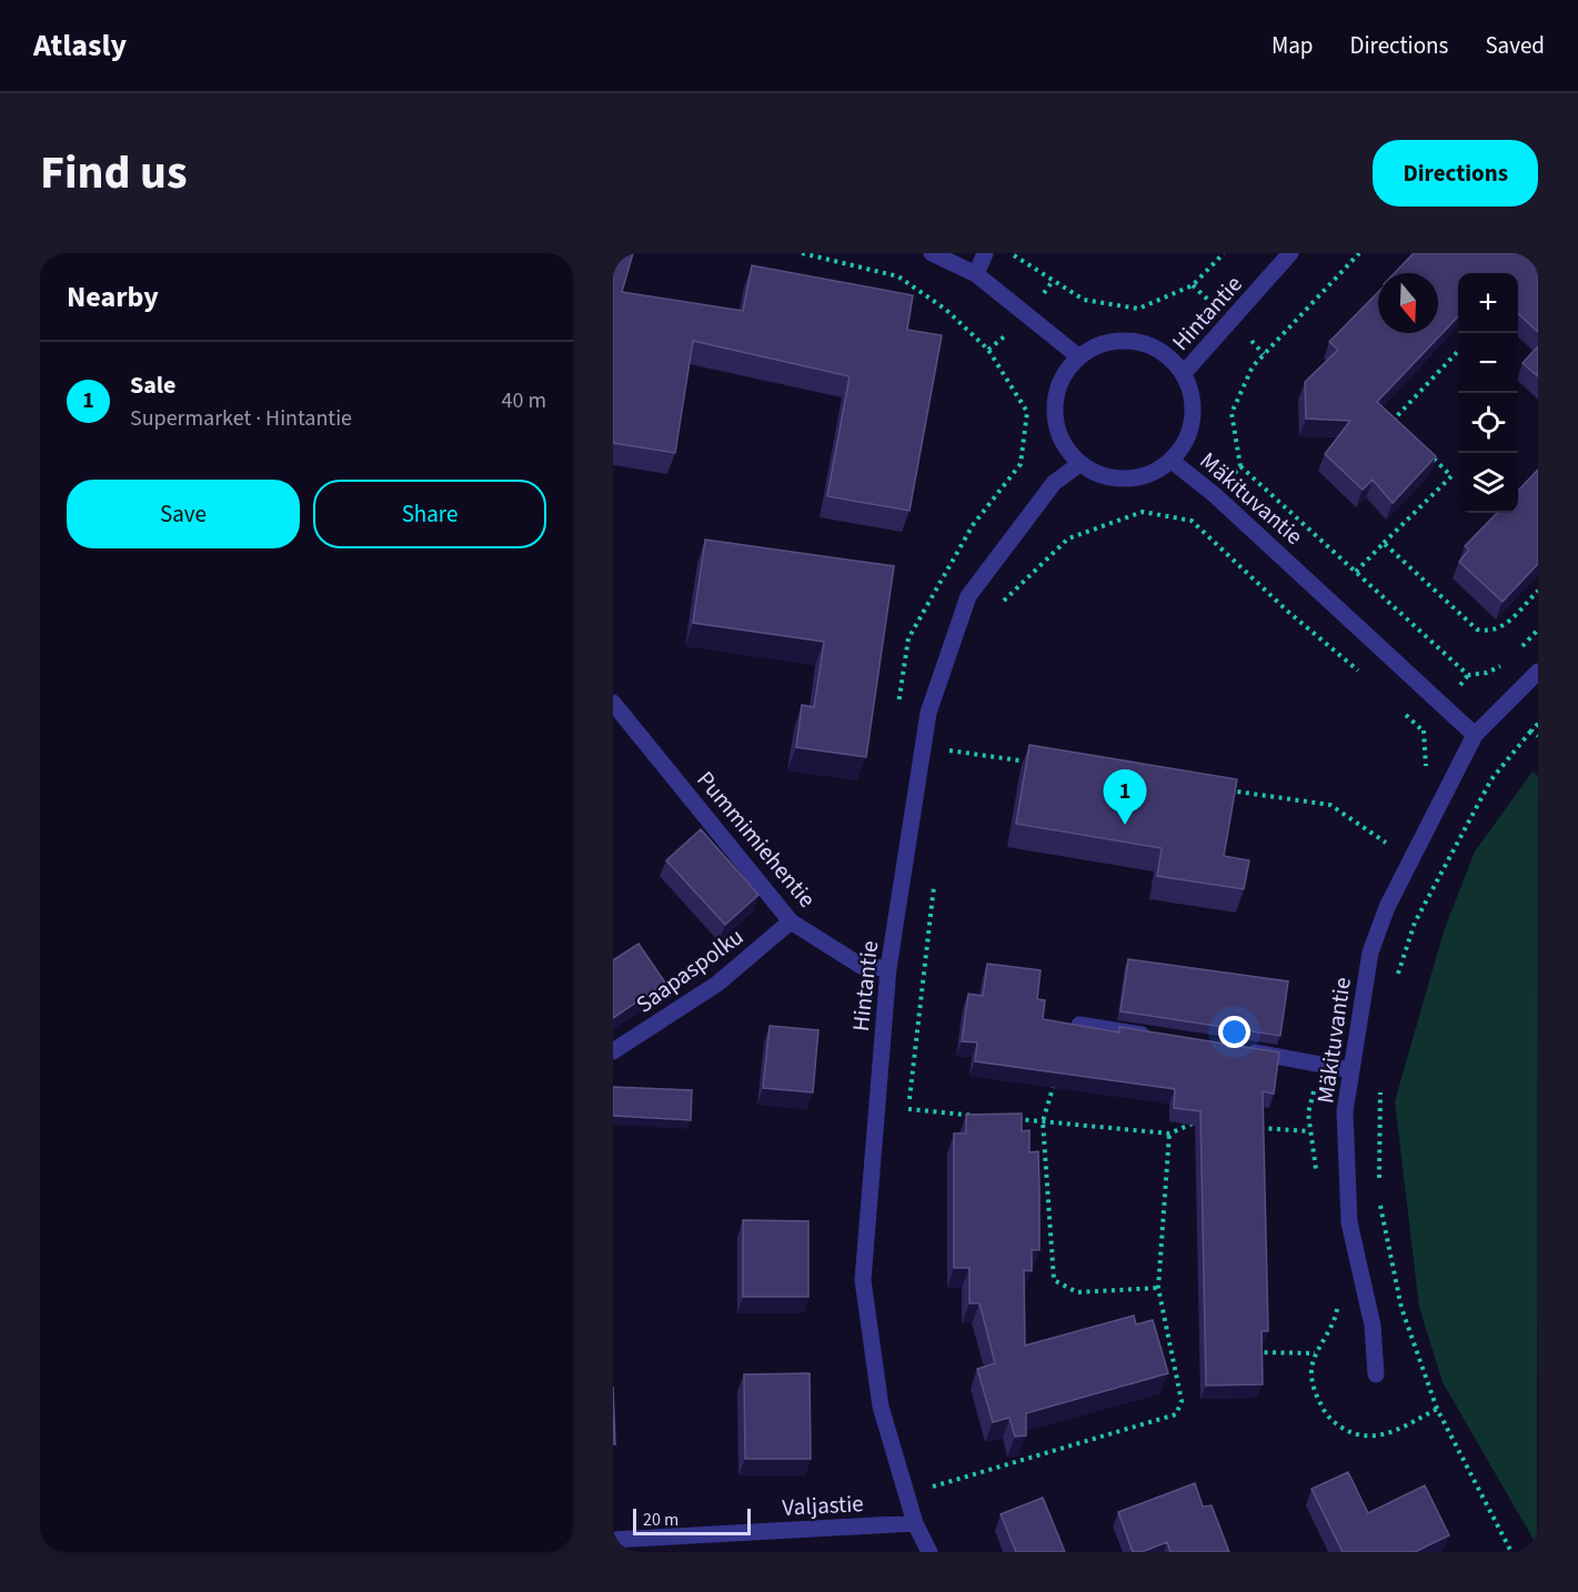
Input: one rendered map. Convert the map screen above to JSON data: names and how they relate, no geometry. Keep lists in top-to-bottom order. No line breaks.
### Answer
{"streets":{"street":["Hintantie","Mäkituvantie","Pummimiehentie","Saapaspolku","Valjastie"]},"crossings":[["Hintantie","Mäkituvantie"],["Hintantie","Pummimiehentie"],["Hintantie","Valjastie"],["Pummimiehentie","Saapaspolku"]],"scale_bar":"20 m","north":"bottom","page":{"header":"Atlasly","nav":["Map","Directions","Saved"],"title":"Find us","buttons":["Directions",["Save","Share"]],"heading":"Nearby","map_buttons":["+","−"],"list":[{"mark":"1","name":"Sale","note":"Supermarket · Hintantie","value":"40 m"}],"pins":"1","scale":"20 m"}}
